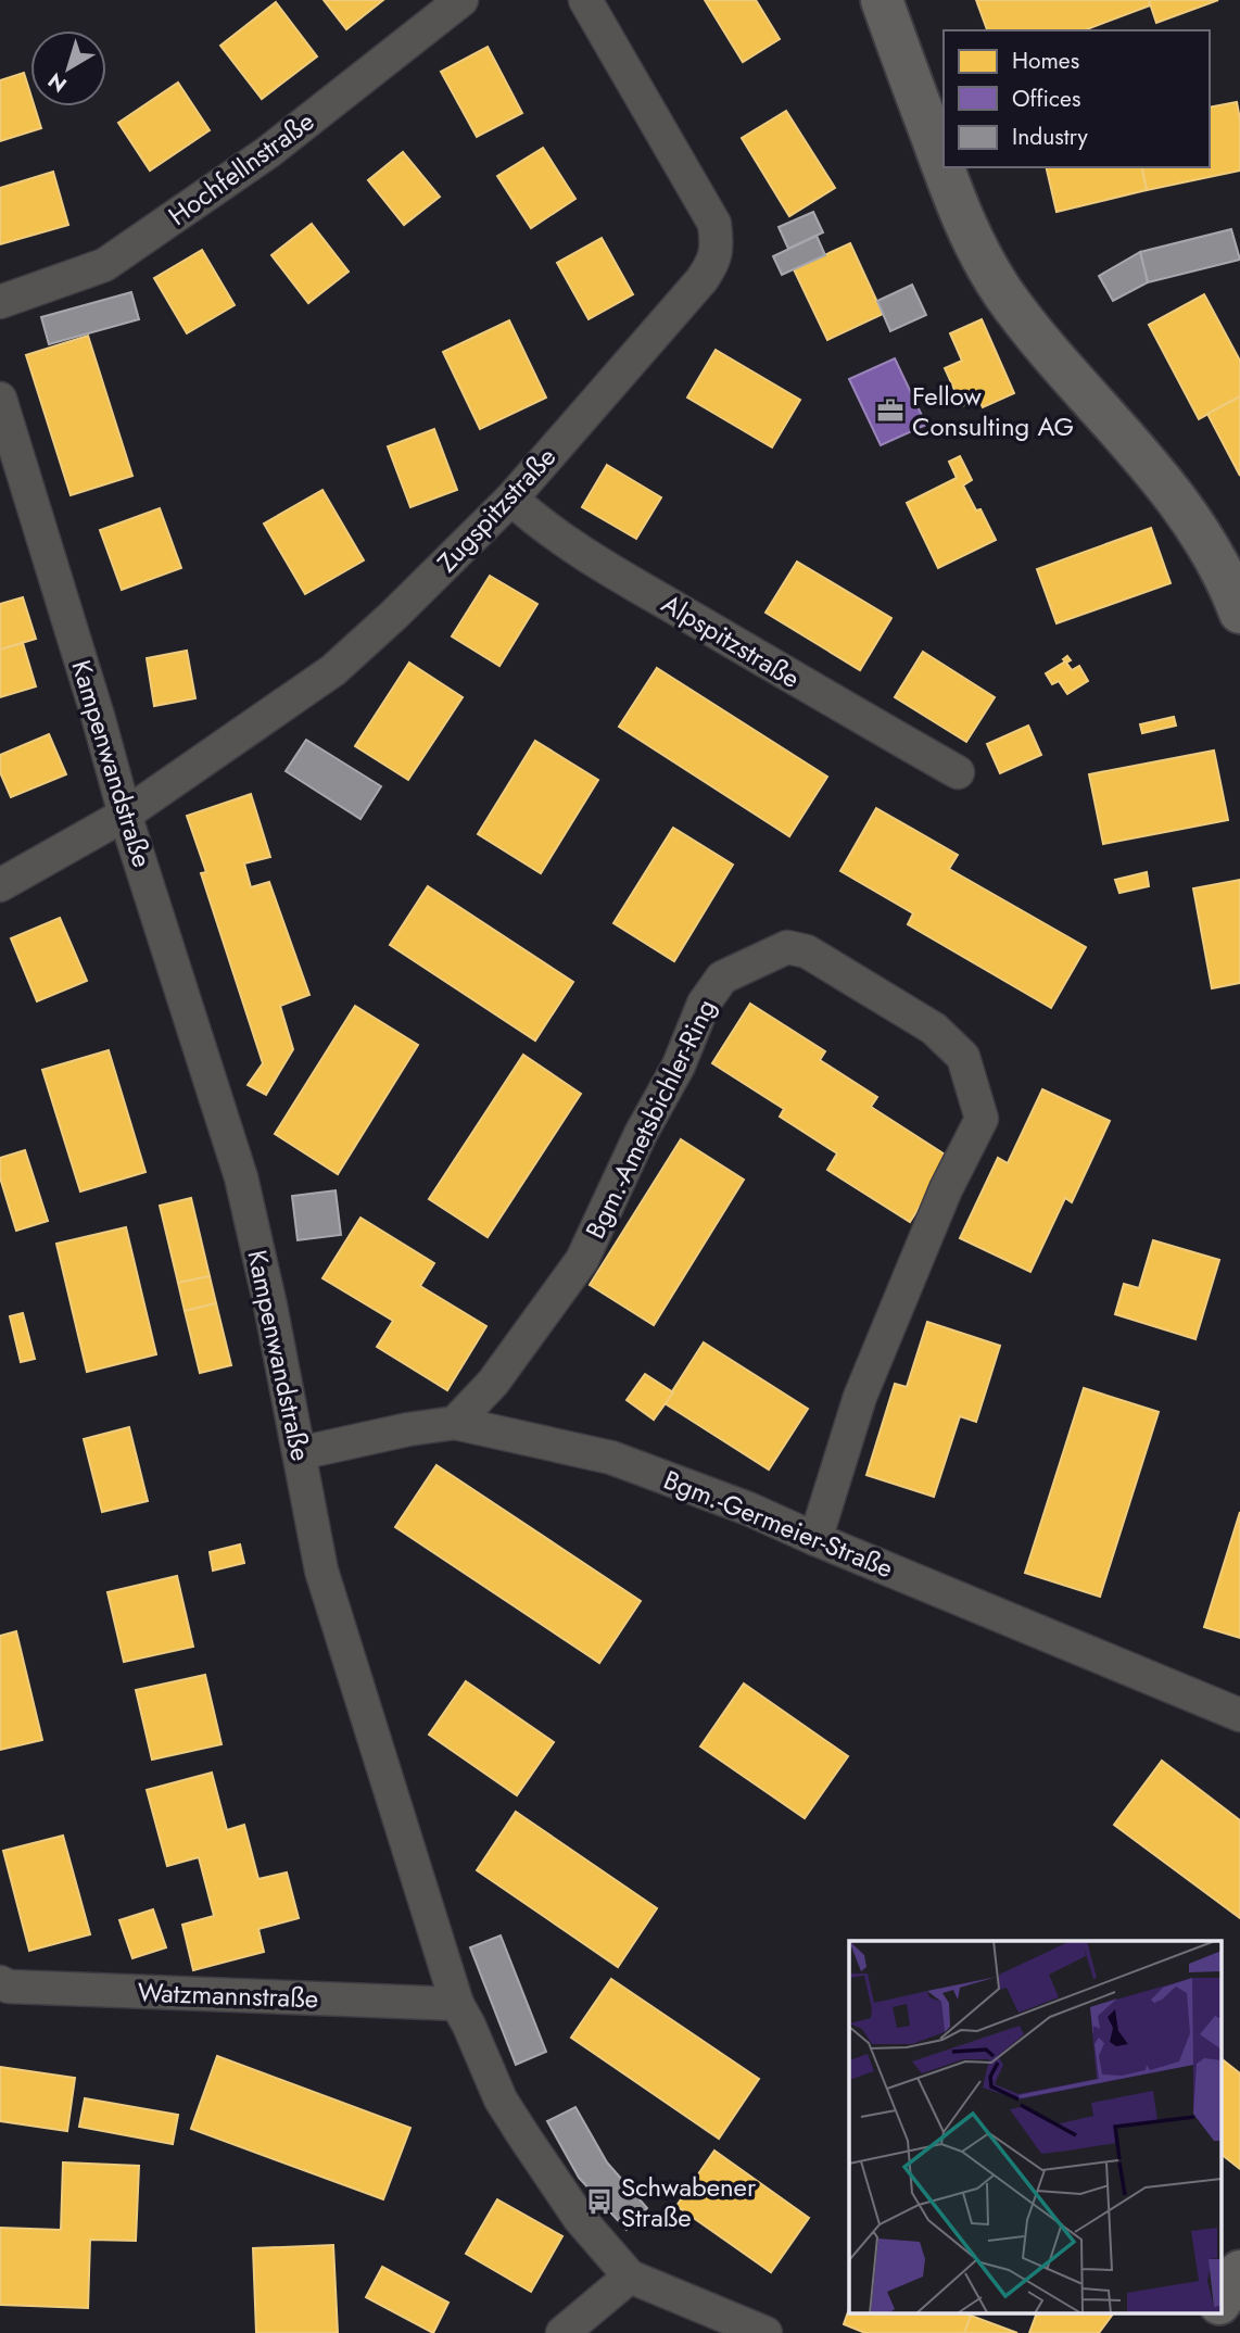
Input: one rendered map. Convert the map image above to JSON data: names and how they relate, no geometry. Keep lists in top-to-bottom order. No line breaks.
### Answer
{"streets":{"street":["Hochfellnstraße","Zugspitzstraße","Alpspitzstraße","Kampenwandstraße","Bgm.-Ametsbichler-Ring","Bgm.-Germeier-Straße","Watzmannstraße"]},"crossings":[["Zugspitzstraße","Alpspitzstraße"],["Zugspitzstraße","Kampenwandstraße"],["Kampenwandstraße","Bgm.-Germeier-Straße"],["Kampenwandstraße","Watzmannstraße"],["Bgm.-Ametsbichler-Ring","Bgm.-Germeier-Straße"]],"places":{"office":["Fellow Consulting AG"],"bus stop":["Schwabener Straße"]},"legend":["Homes","Offices","Industry"],"north":"bottom left"}
